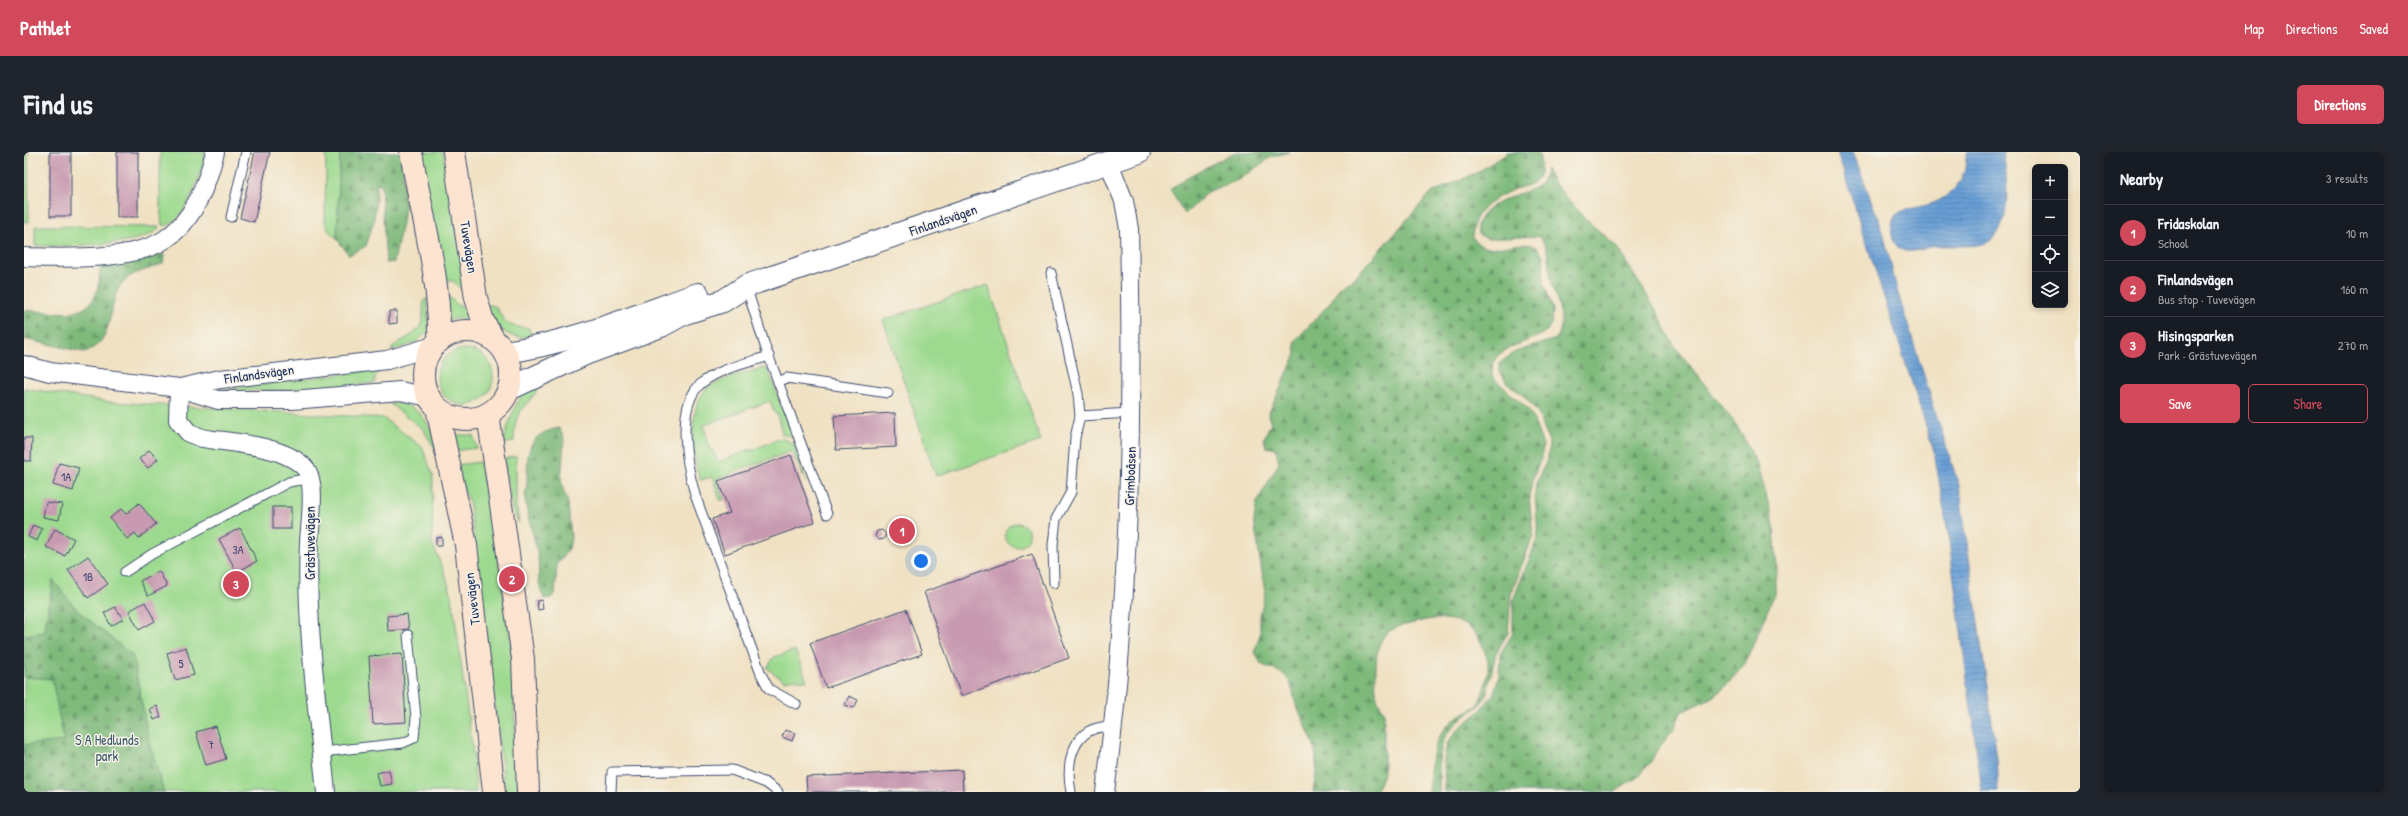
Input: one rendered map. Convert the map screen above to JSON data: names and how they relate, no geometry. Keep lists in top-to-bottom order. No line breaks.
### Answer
{"streets":{"main road":["Tuvevägen"],"street":["Finlandsvägen","Grimboåsen","Grästuvevägen"]},"crossings":[["Finlandsvägen","Tuvevägen"],["Finlandsvägen","Grimboåsen"]],"parks":["S A Hedlunds park"],"house_numbers":["1A","3A","1B","5","7"],"page":{"header":"Pathlet","nav":["Map","Directions","Saved"],"title":"Find us","buttons":["Directions",["Save","Share"]],"heading":["Nearby","3 results"],"map_buttons":["+","−"],"list":[{"mark":"1","name":"Fridaskolan","note":"School","value":"10 m"},{"mark":"2","name":"Finlandsvägen","note":"Bus stop · Tuvevägen","value":"160 m"},{"mark":"3","name":"Hisingsparken","note":"Park · Grästuvevägen","value":"270 m"}],"pins":["1","2","3"]}}
